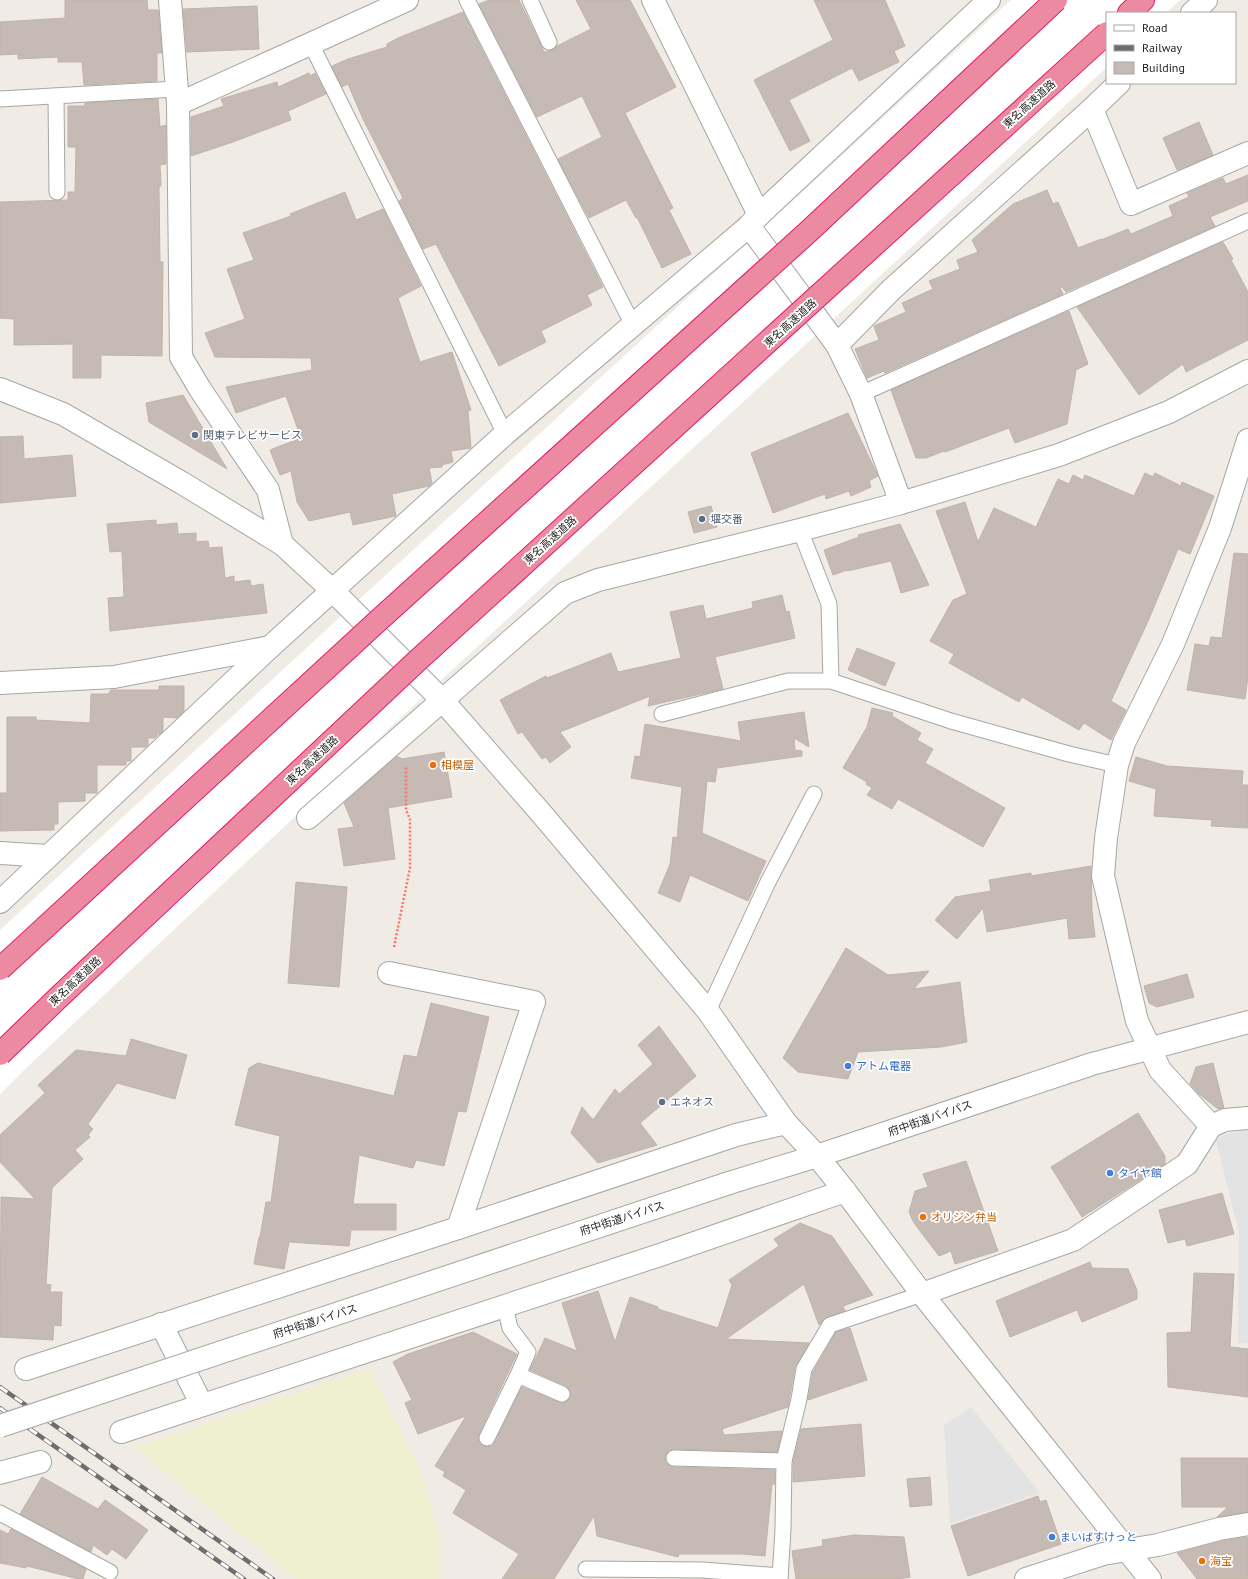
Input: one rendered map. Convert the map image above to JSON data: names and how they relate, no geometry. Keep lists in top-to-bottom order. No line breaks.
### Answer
{"streets":{"highway":["東名高速道路"],"street":["府中街道バイパス"]},"places":["関東テレビサービス","堰交番","相模屋","アトム電器","エネオス","タイヤ館","オリジン弁当","まいばすけっと","海宝"],"legend":["Road","Railway","Building"]}
